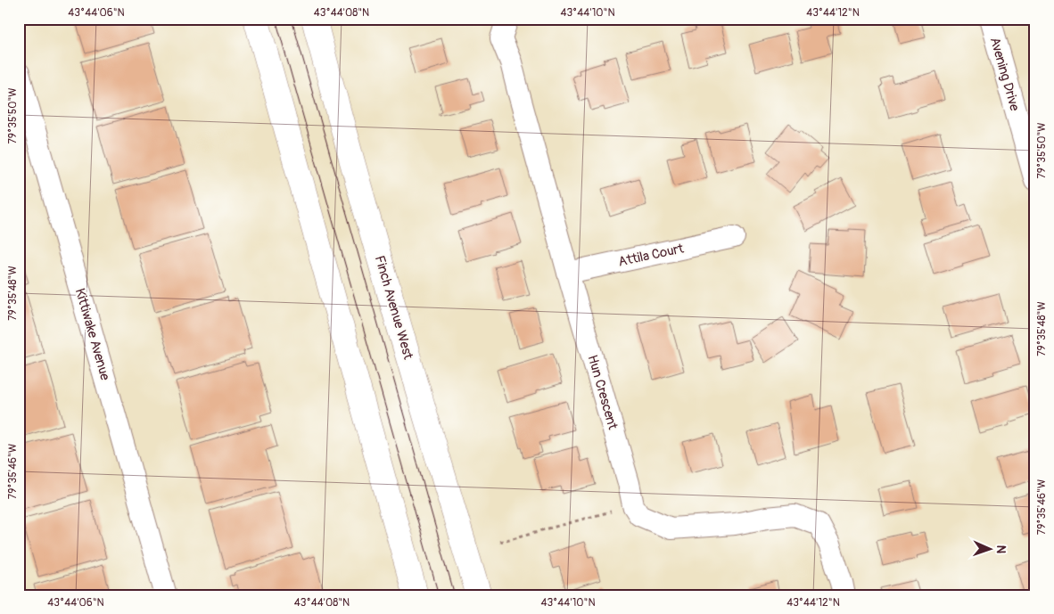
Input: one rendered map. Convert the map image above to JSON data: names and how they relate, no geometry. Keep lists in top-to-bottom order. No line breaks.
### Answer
{"streets":{"main road":["Finch Avenue West"],"street":["Avening Drive","Attila Court","Kittiwake Avenue","Hun Crescent"]},"crossings":[["Attila Court","Hun Crescent"]],"north":"right","coordinates":["43°44'06\"N","43°44'08\"N","43°44'10\"N","43°44'12\"N","79°35'50\"W","79°35'48\"W","79°35'46\"W"]}
